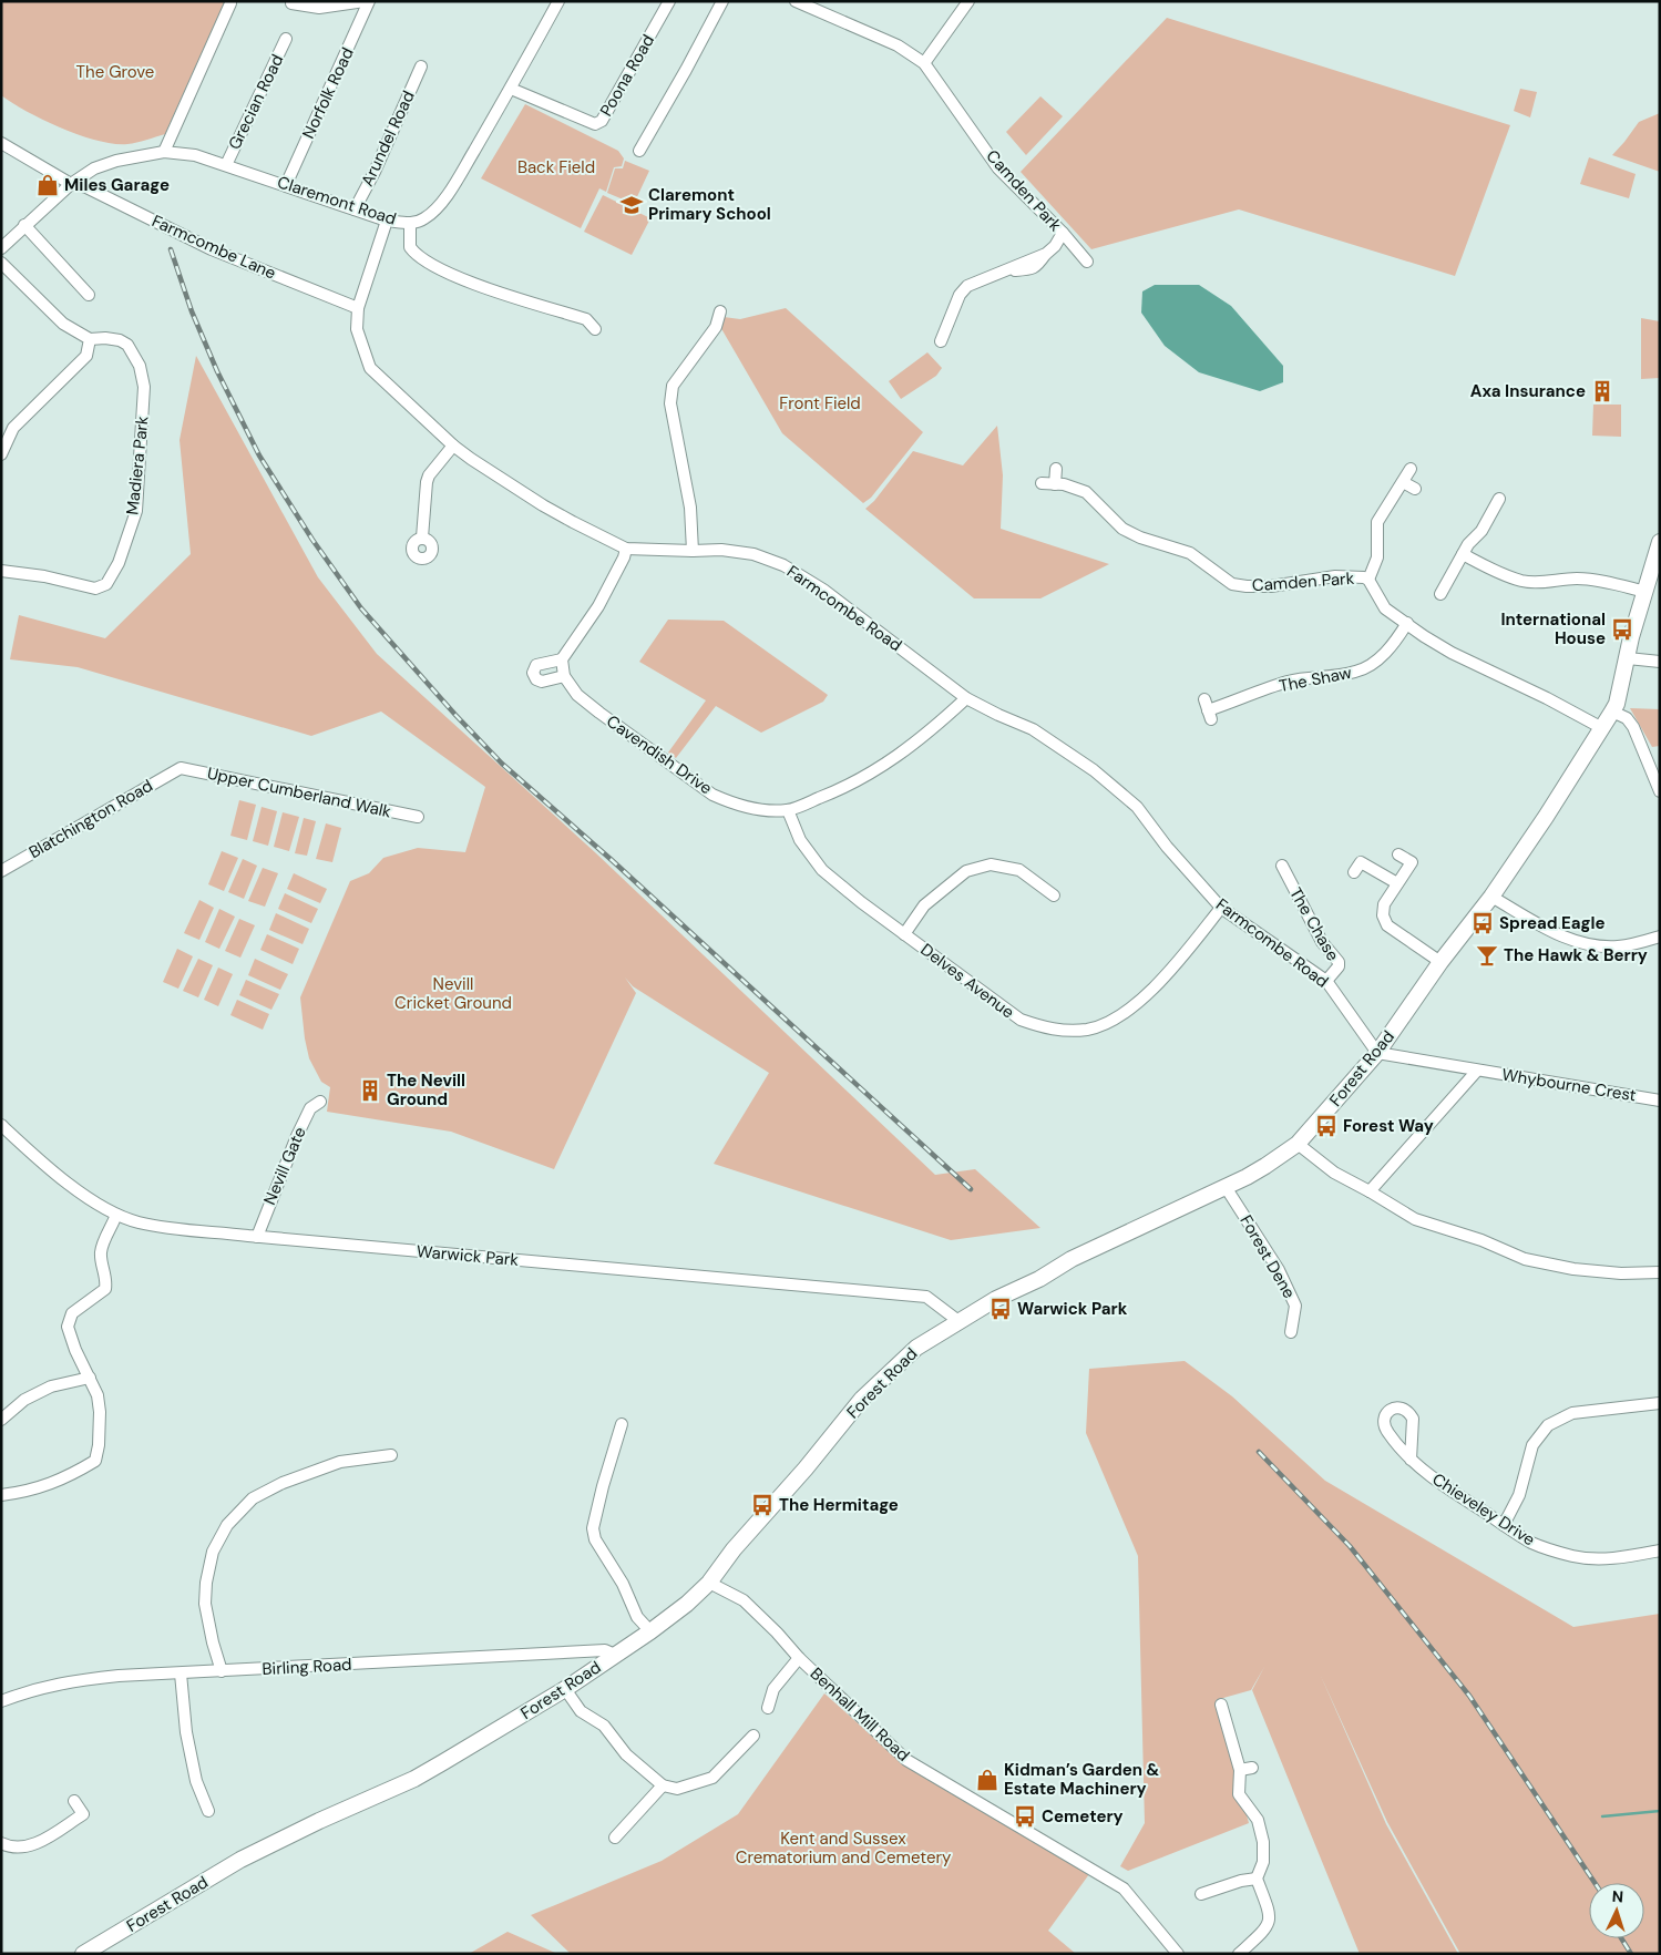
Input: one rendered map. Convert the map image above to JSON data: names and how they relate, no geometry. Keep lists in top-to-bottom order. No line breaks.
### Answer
{"streets":{"street":["Poona Road","Norfolk Road","Grecian Road","Arundel Road","Camden Park","Claremont Road","Farmcombe Lane","Madiera Park","Farmcombe Road","The Shaw","Cavendish Drive","Upper Cumberland Walk","Blatchington Road","The Chase","Delves Avenue","Forest Road","Whybourne Crest","Nevill Gate","Warwick Park","Forest Dene","Chieveley Drive","Birling Road","Benhall Mill Road"]},"crossings":[["Poona Road","Claremont Road"],["Norfolk Road","Claremont Road"],["Grecian Road","Claremont Road"],["Arundel Road","Claremont Road"],["Camden Park","The Shaw"],["Camden Park","Forest Road"],["Claremont Road","Farmcombe Lane"],["Claremont Road","Farmcombe Road"],["Farmcombe Lane","Farmcombe Road"],["Farmcombe Road","Cavendish Drive"],["Farmcombe Road","The Chase"],["Farmcombe Road","Delves Avenue"],["Farmcombe Road","Forest Road"],["Farmcombe Road","Whybourne Crest"],["Cavendish Drive","Delves Avenue"],["Upper Cumberland Walk","Blatchington Road"],["Forest Road","Whybourne Crest"],["Forest Road","Warwick Park"],["Forest Road","Forest Dene"],["Forest Road","Birling Road"],["Forest Road","Benhall Mill Road"],["Nevill Gate","Warwick Park"]],"parks":["The Grove","Back Field","Front Field","Nevill Cricket Ground","Kent and Sussex Crematorium and Cemetery"],"places":{"shop":["Miles Garage","Kidman’s Garden & Estate Machinery"],"school or university":["Claremont Primary School"],"building":["Axa Insurance","The Nevill Ground"],"bus stop":["International House","Spread Eagle","Forest Way","Warwick Park","The Hermitage","Cemetery"],"bar":["The Hawk & Berry"]},"north":"top"}
